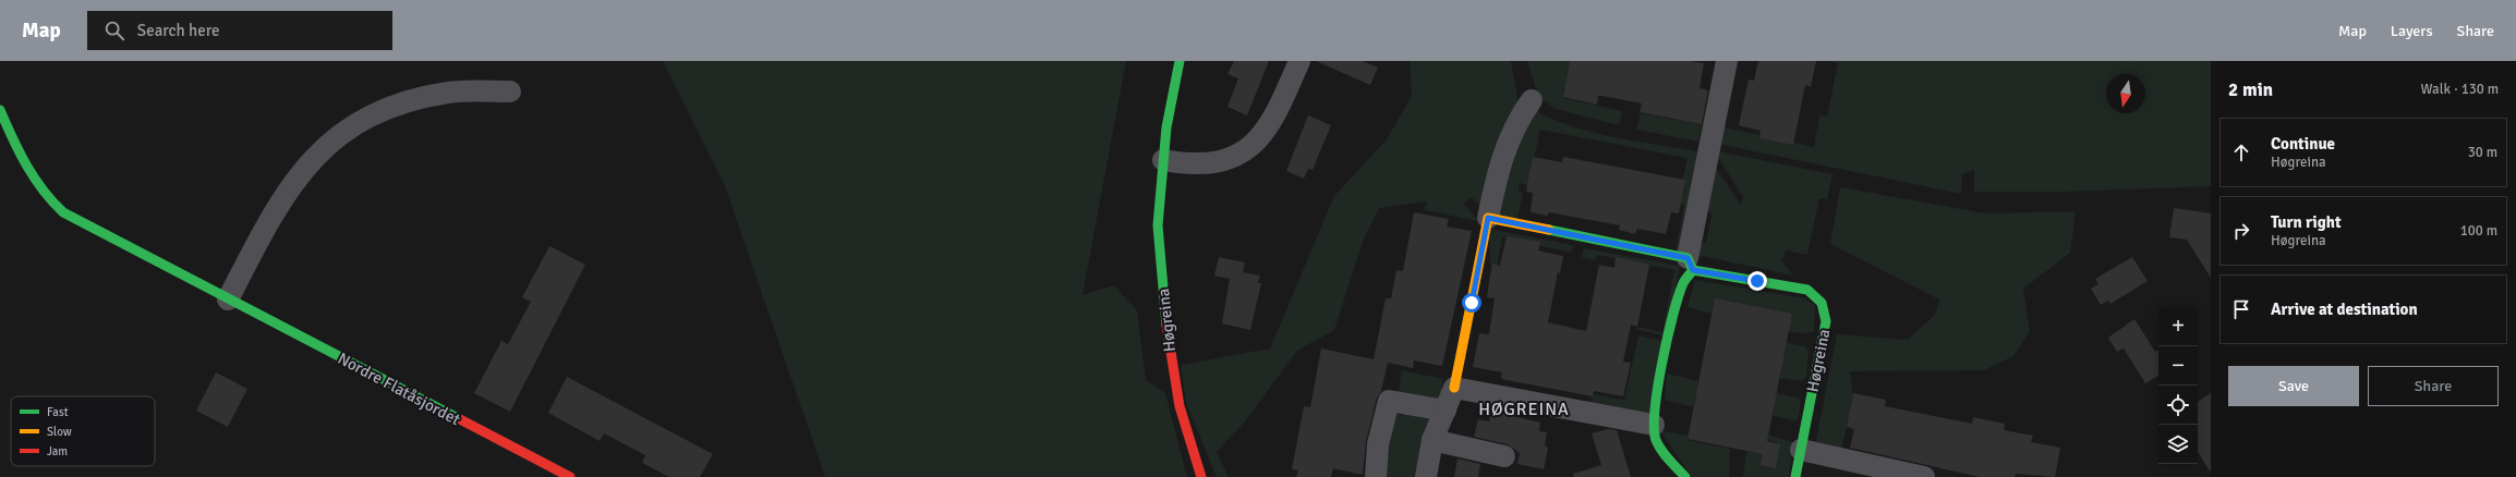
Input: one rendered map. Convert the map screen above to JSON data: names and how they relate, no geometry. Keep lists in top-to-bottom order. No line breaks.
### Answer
{"streets":{"street":["Høgreina","Nordre Flatåsjordet"]},"districts":["HØGREINA"],"legend":["Fast","Slow","Jam"],"north":"bottom","page":{"header":"Map","search":"Search here","nav":["Map","Layers","Share"],"heading":["2 min","Walk · 130 m"],"list":[["Continue","Høgreina","30 m"],["Turn right","Høgreina","100 m"],"Arrive at destination"],"map_buttons":["+","−"],"buttons":["Save","Share"]}}
